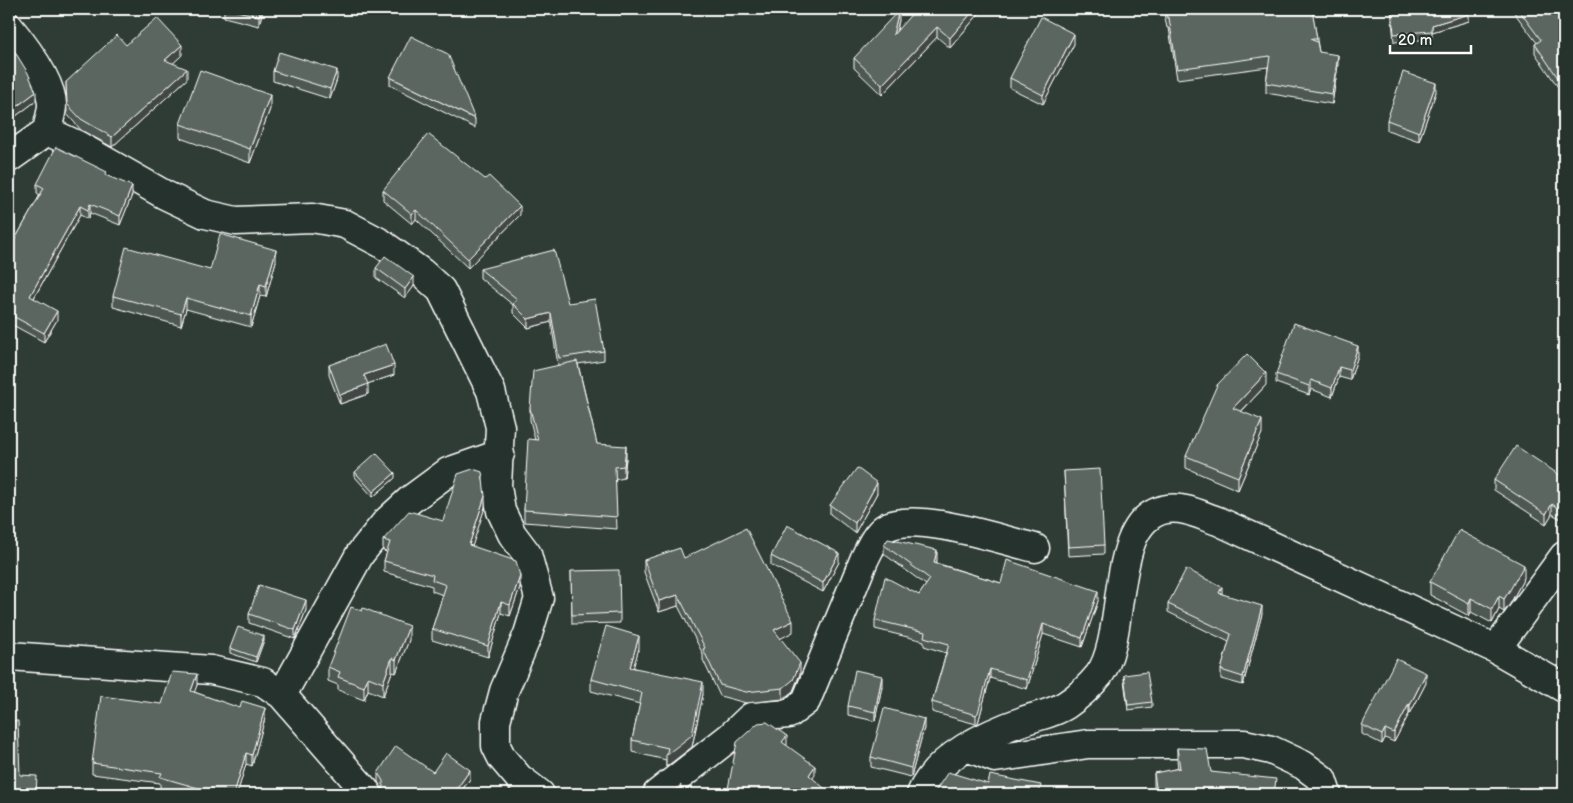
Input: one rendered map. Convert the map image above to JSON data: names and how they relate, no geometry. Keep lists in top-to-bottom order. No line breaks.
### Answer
{"scale_bar":"20 m"}
